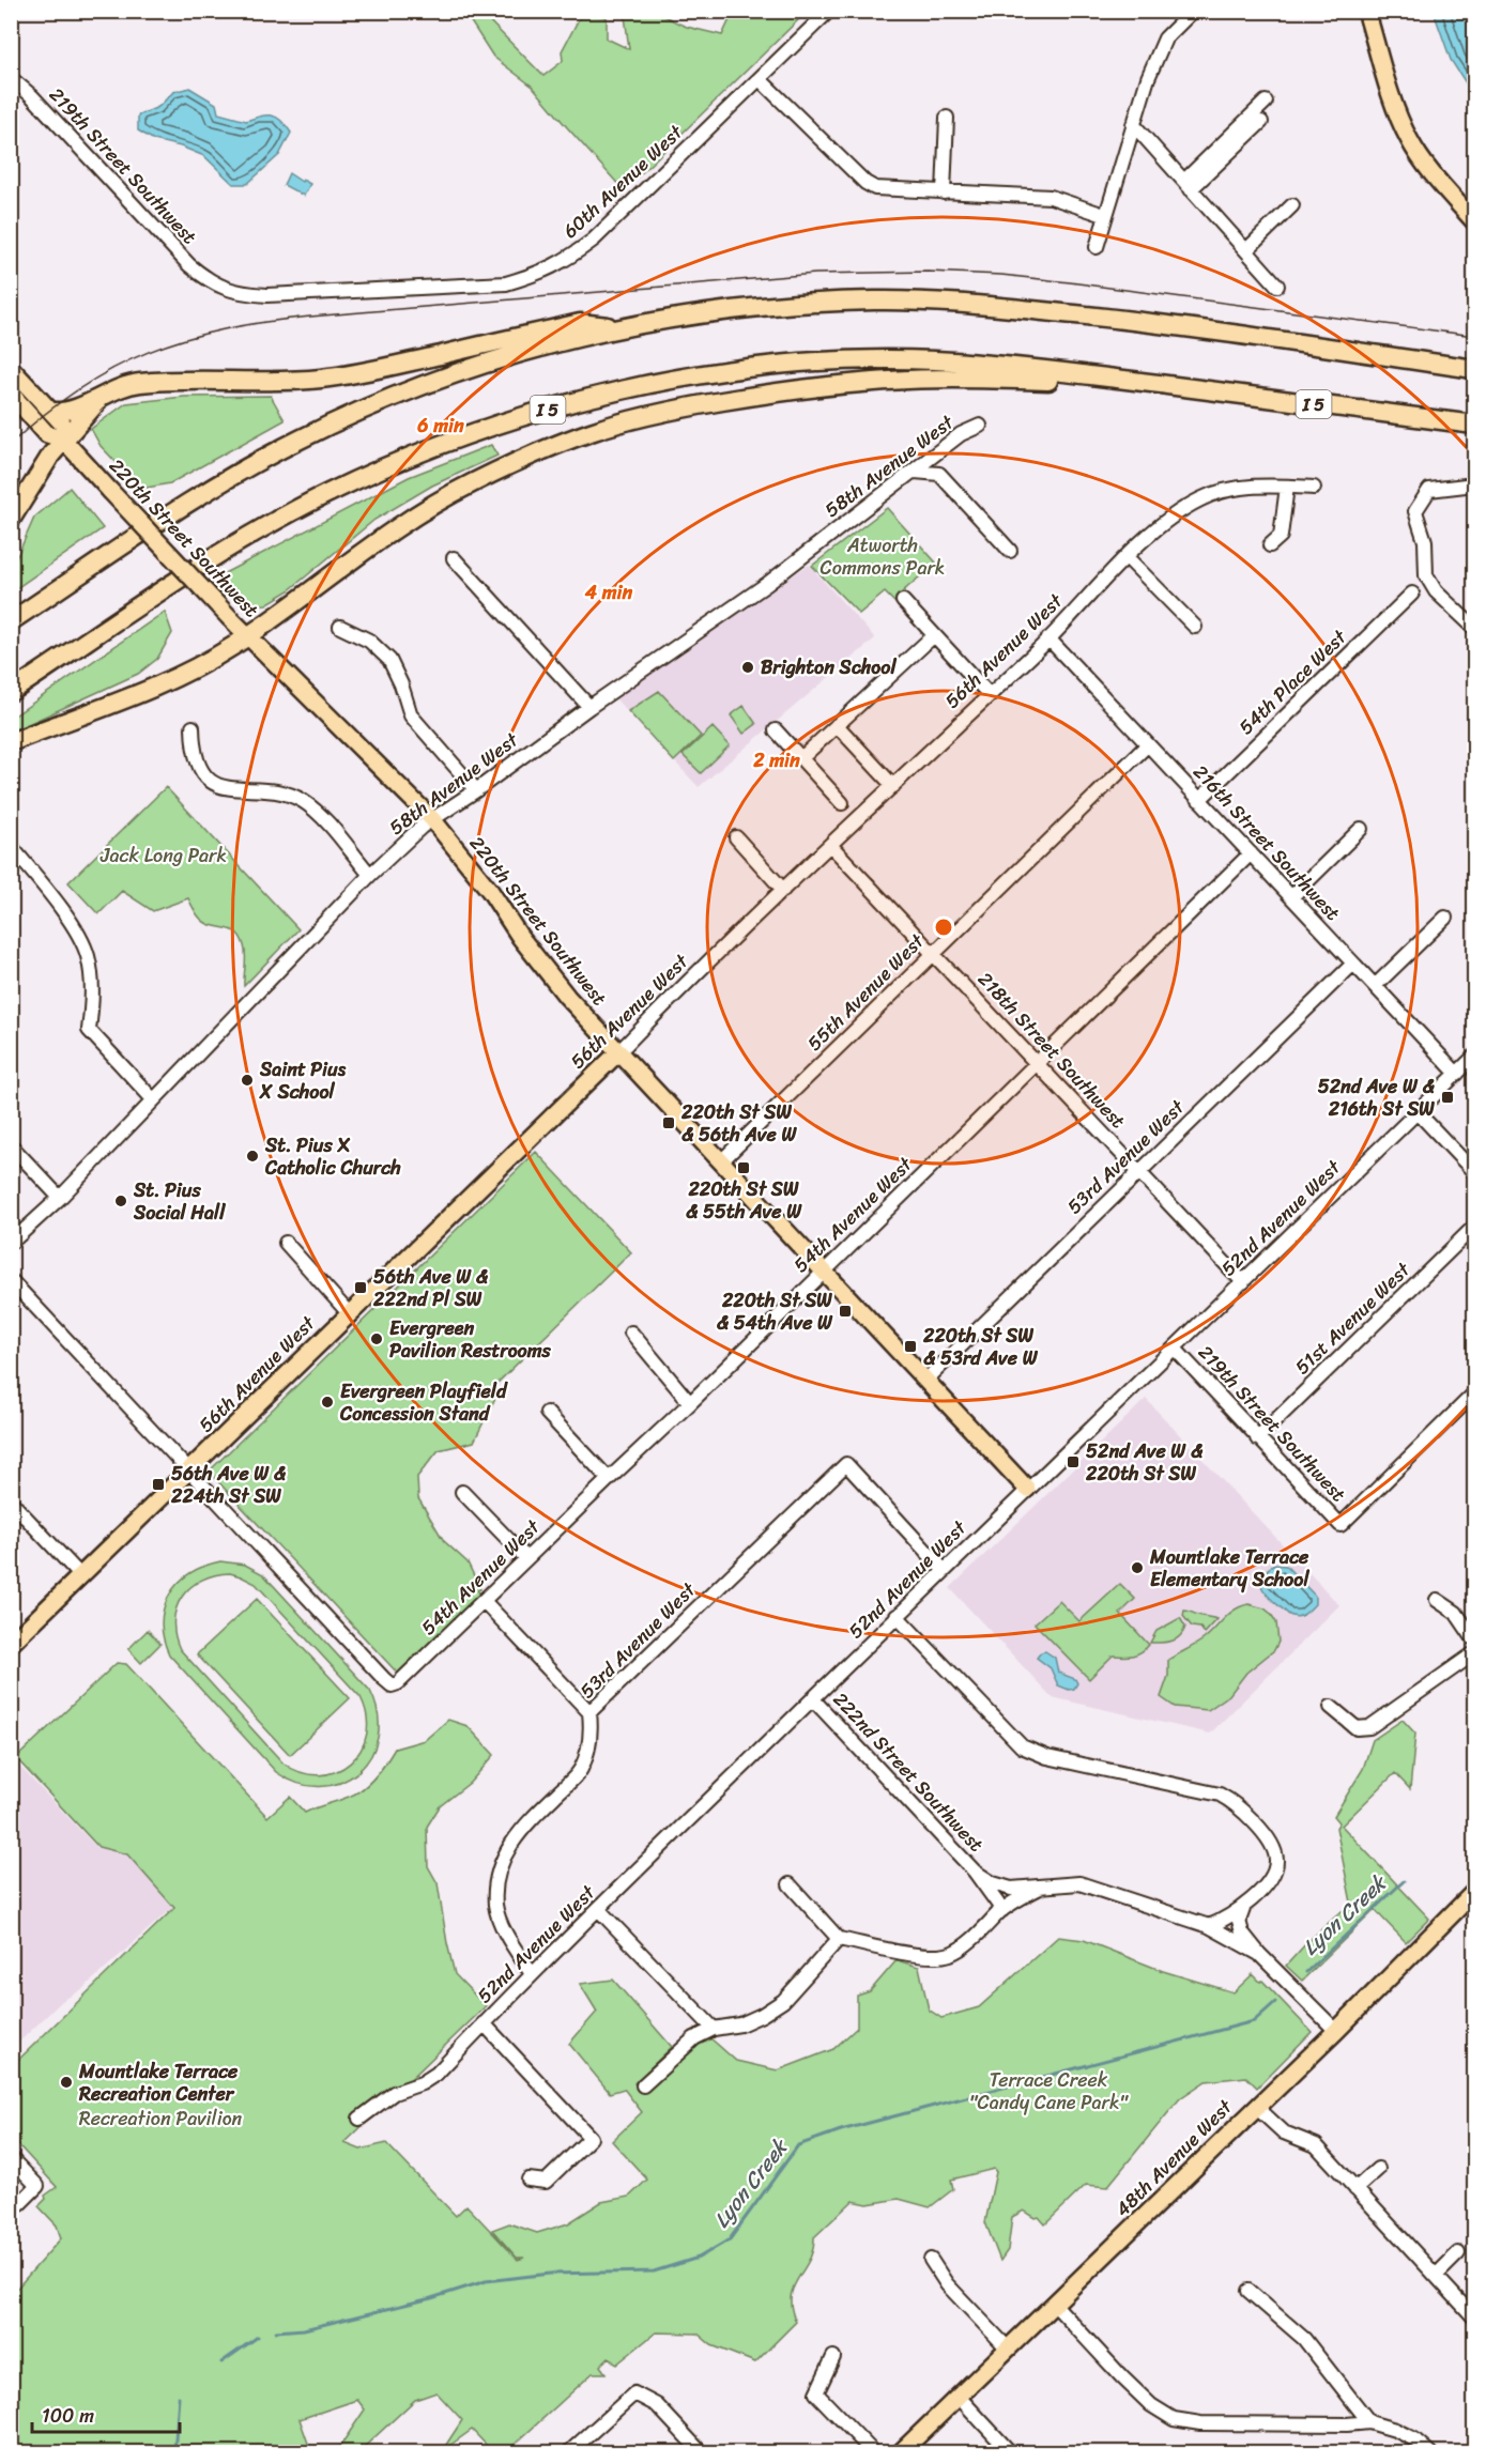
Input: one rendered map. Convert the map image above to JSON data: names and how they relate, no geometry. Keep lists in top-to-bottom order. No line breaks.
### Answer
{"streets":{"highway":["I 5"],"main road":["220th Street Southwest","56th Avenue West","48th Avenue West"],"street":["219th Street Southwest","60th Avenue West","58th Avenue West","54th Place West","216th Street Southwest","55th Avenue West","218th Street Southwest","53rd Avenue West","54th Avenue West","52nd Avenue West","51st Avenue West","222nd Street Southwest"]},"crossings":[["219th Street Southwest","60th Avenue West"],["219th Street Southwest","52nd Avenue West"],["219th Street Southwest","51st Avenue West"],["58th Avenue West","220th Street Southwest"],["220th Street Southwest","56th Avenue West"],["220th Street Southwest","55th Avenue West"],["220th Street Southwest","53rd Avenue West"],["220th Street Southwest","54th Avenue West"],["220th Street Southwest","52nd Avenue West"],["56th Avenue West","216th Street Southwest"],["56th Avenue West","218th Street Southwest"],["56th Avenue West","54th Avenue West"],["54th Place West","216th Street Southwest"],["216th Street Southwest","55th Avenue West"],["216th Street Southwest","53rd Avenue West"],["216th Street Southwest","54th Avenue West"],["216th Street Southwest","52nd Avenue West"],["55th Avenue West","218th Street Southwest"],["218th Street Southwest","53rd Avenue West"],["218th Street Southwest","54th Avenue West"],["218th Street Southwest","52nd Avenue West"],["53rd Avenue West","52nd Avenue West"],["52nd Avenue West","222nd Street Southwest"]],"water":["Lyon Creek"],"parks":["Atworth Commons Park","Jack Long Park","Terrace Creek \"Candy Cane Park\"","Recreation Pavilion"],"places":{"other":["Brighton School","Saint Pius X School","St. Pius X Catholic Church","St. Pius Social Hall","Evergreen Pavilion Restrooms","Evergreen Playfield Concession Stand","Mountlake Terrace Elementary School","Mountlake Terrace Recreation Center"],"transit":["52nd Ave W & 216th St SW","220th St SW & 56th Ave W","220th St SW & 55th Ave W","56th Ave W & 222nd Pl SW","220th St SW & 54th Ave W","220th St SW & 53rd Ave W","52nd Ave W & 220th St SW","56th Ave W & 224th St SW"]},"scale_bar":"100 m","rings":["6 min","4 min","2 min"]}
